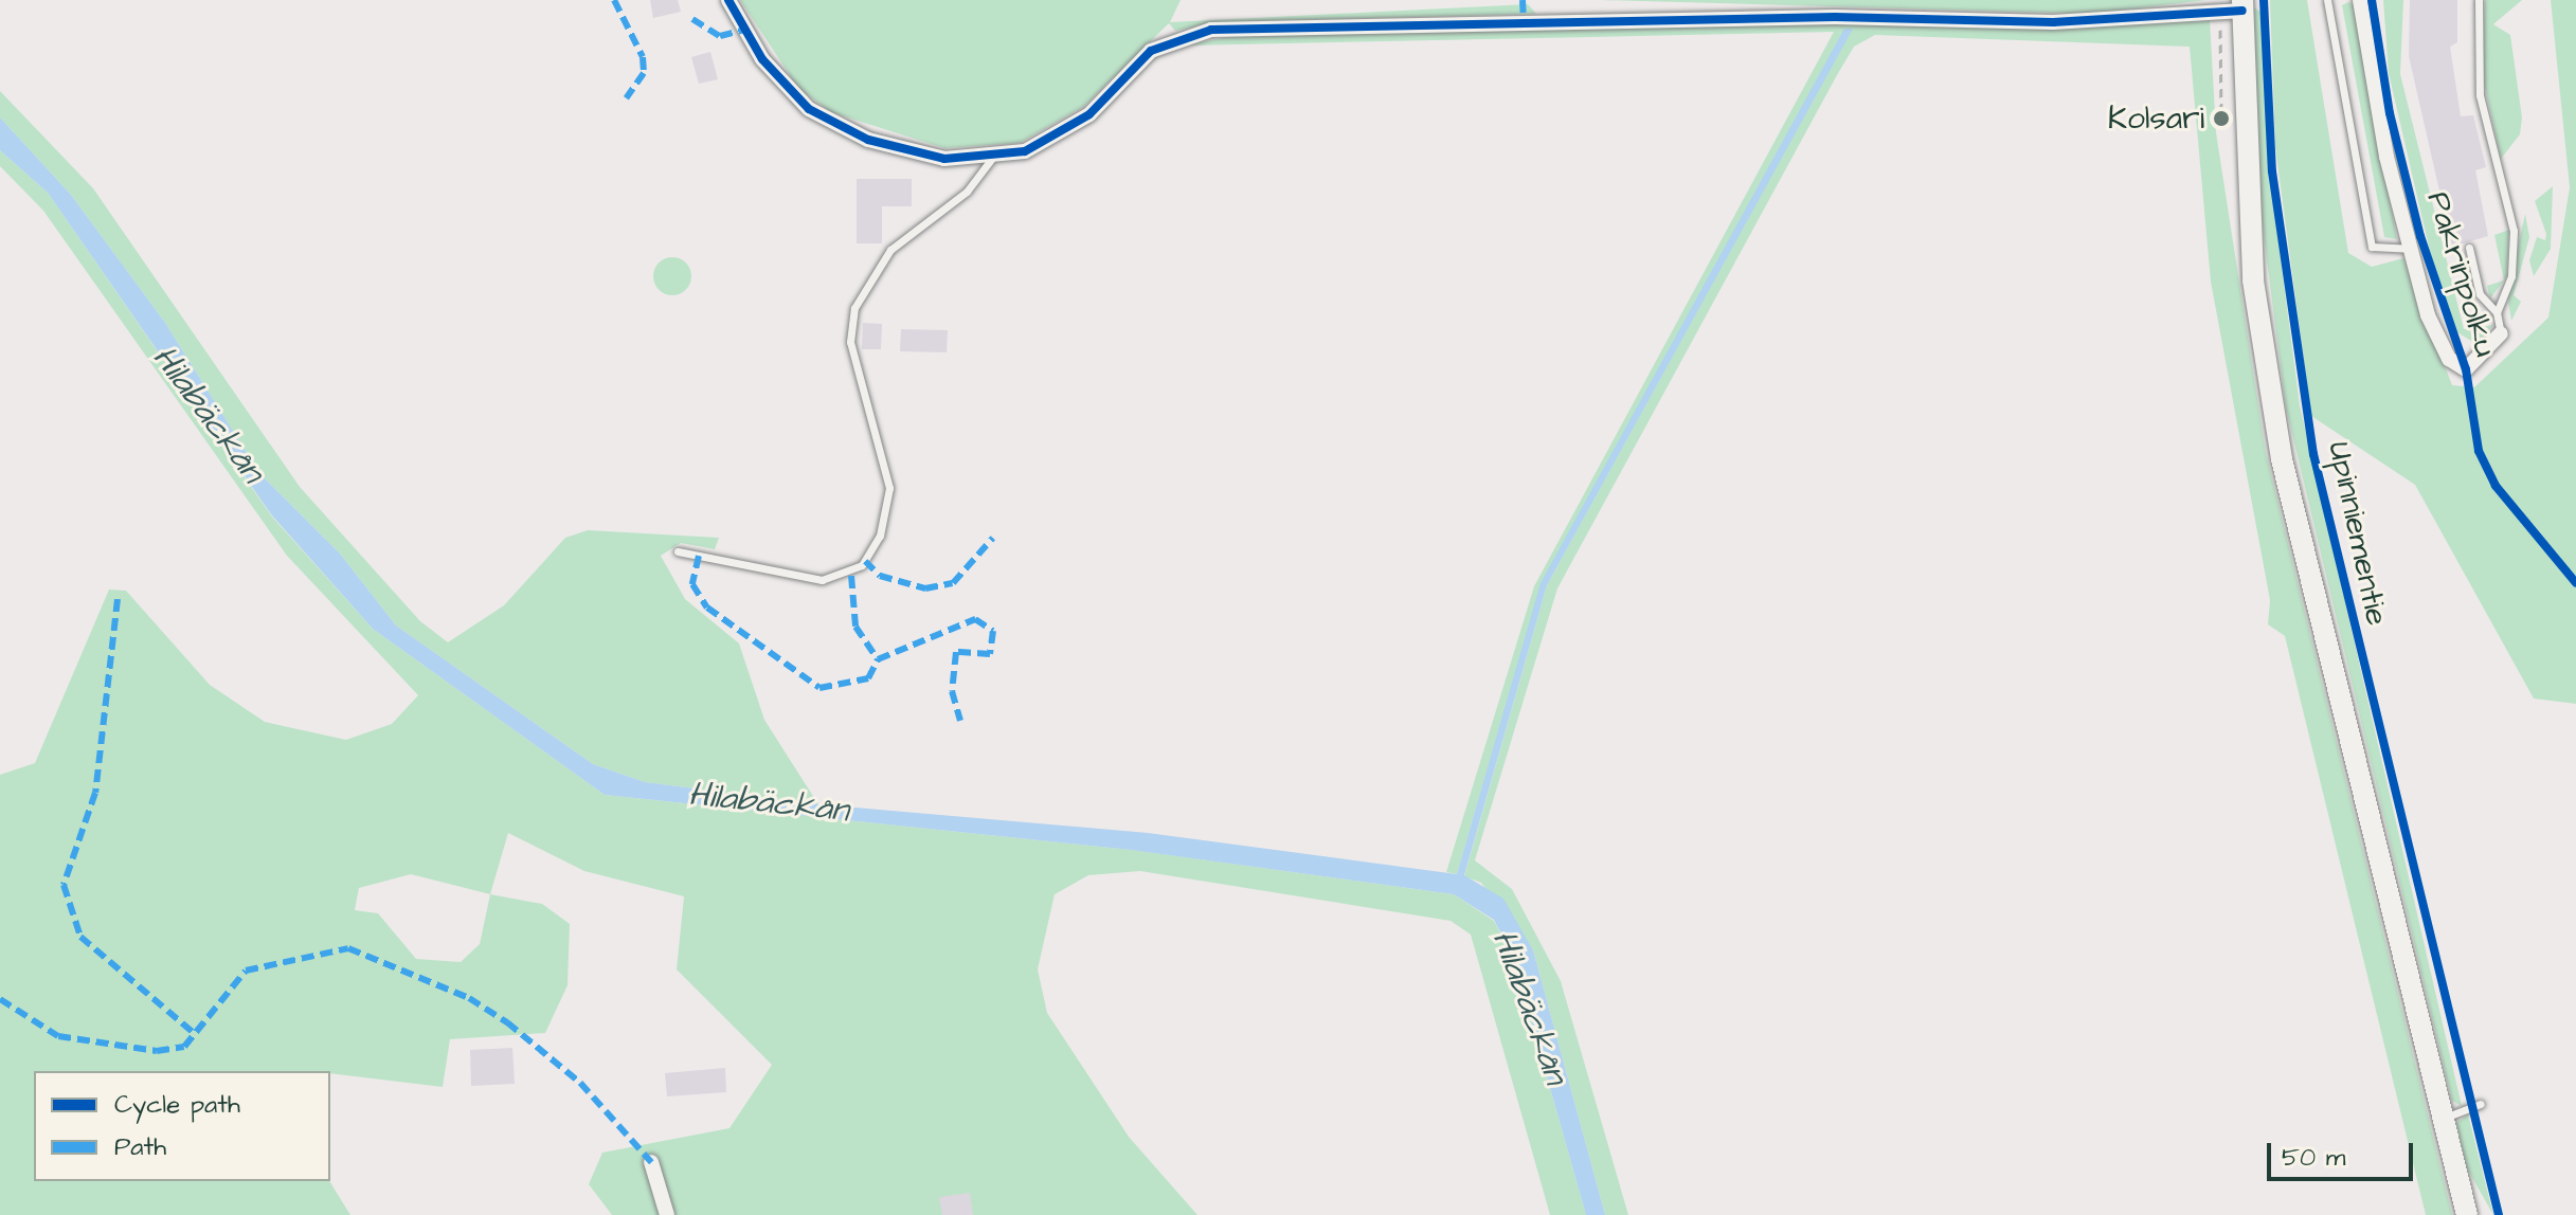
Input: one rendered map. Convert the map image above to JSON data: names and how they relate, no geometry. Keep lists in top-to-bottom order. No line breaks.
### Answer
{"streets":{"main road":["Upinniementie"],"cycle path":["Pakrinpolku"]},"water":["Hilabäckån"],"places":["Kolsari"],"legend":["Cycle path","Path"],"scale_bar":"50 m"}
